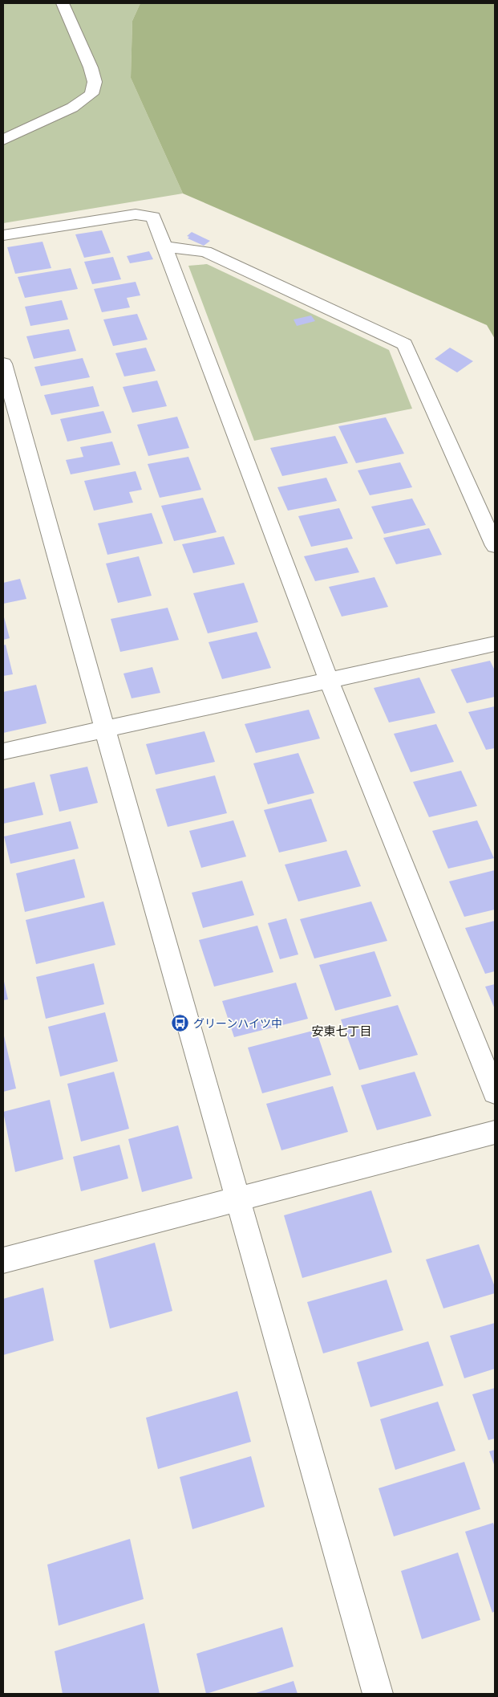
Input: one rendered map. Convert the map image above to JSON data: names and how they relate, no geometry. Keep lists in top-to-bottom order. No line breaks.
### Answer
{"districts":["安東七丁目"],"places":{"bus stop":["グリーンハイツ中"]}}
